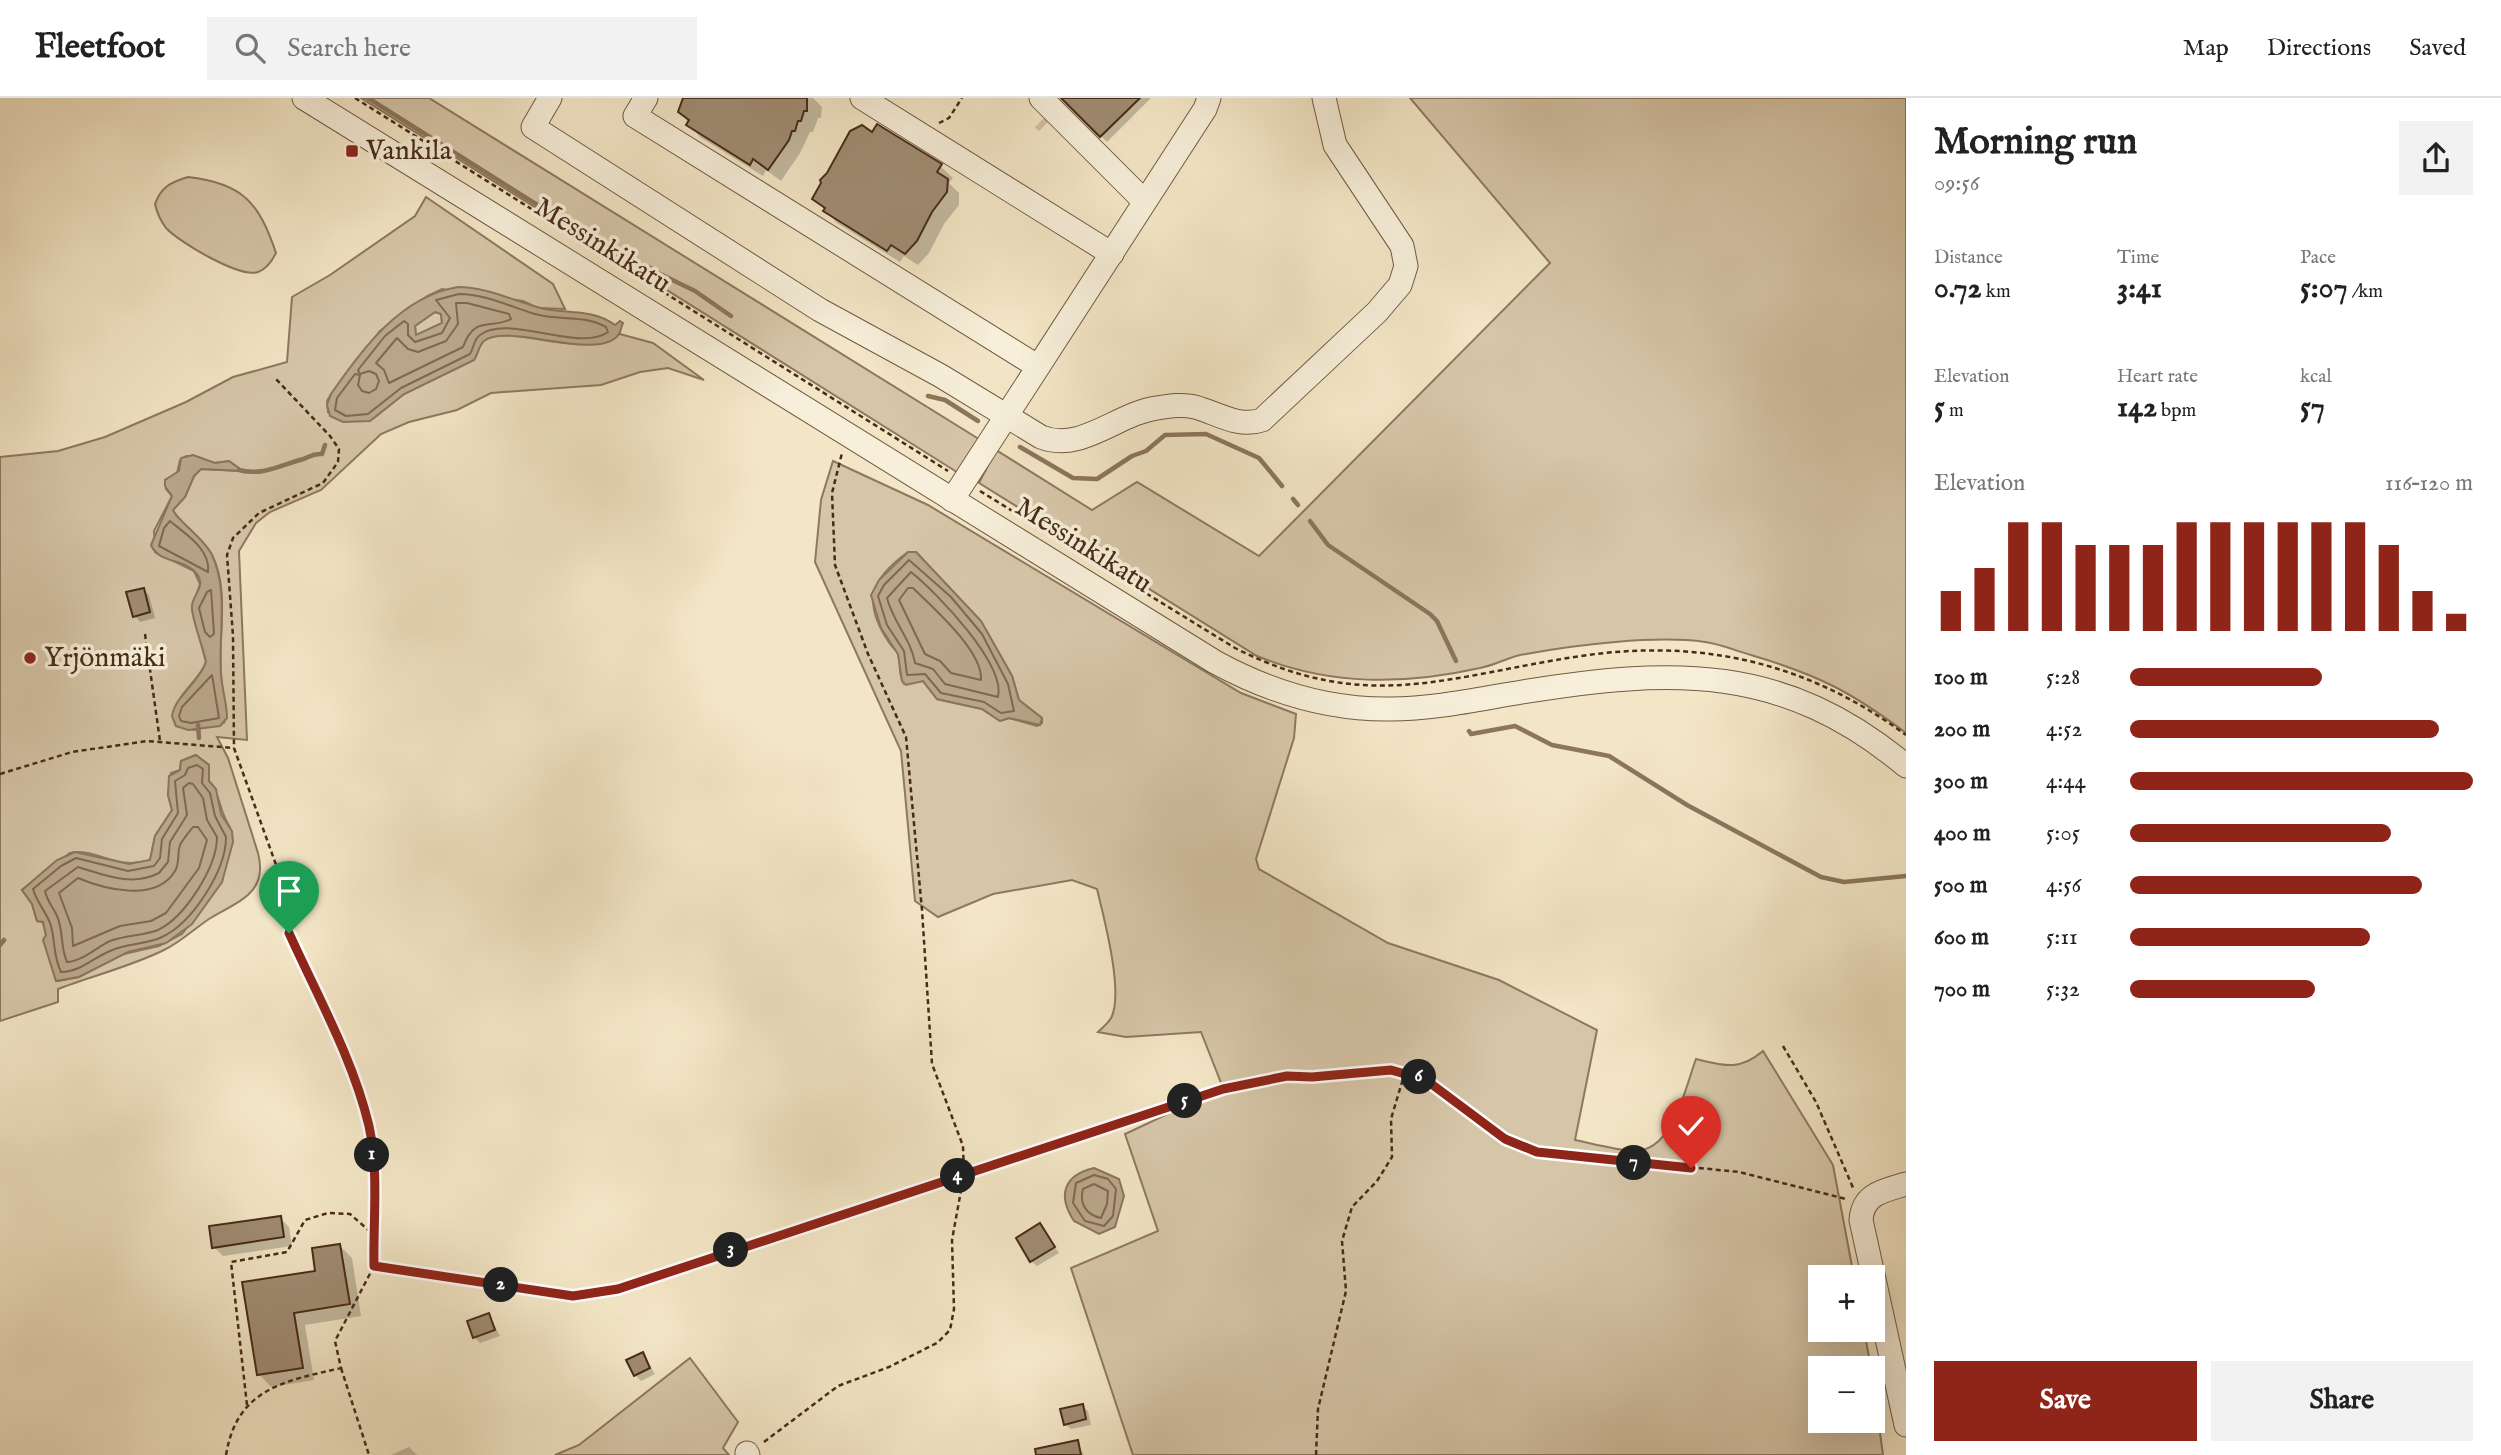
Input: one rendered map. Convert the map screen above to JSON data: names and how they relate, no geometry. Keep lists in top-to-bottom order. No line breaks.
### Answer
{"streets":{"street":["Messinkikatu"]},"places":{"transit":["Vankila"],"other":["Yrjönmäki"]},"page":{"header":"Fleetfoot","search":"Search here","nav":["Map","Directions","Saved"],"heading":["Morning run","09:56"],"stats":[["Distance","0.72 km"],["Time","3:41"],["Pace","5:07 /km"],["Elevation","5 m"],["Heart rate","142 bpm"],["kcal","57"]],"chart":["Elevation","116–120 m"],"list":[{"name":"100 m","note":"5:28"},{"name":"200 m","note":"4:52"},{"name":"300 m","note":"4:44"},{"name":"400 m","note":"5:05"},{"name":"500 m","note":"4:56"},{"name":"600 m","note":"5:11"},{"name":"700 m","note":"5:32"}],"pins":["6","5","1","7","4","3","2"],"map_buttons":["+","−"],"buttons":["Save","Share"]}}
